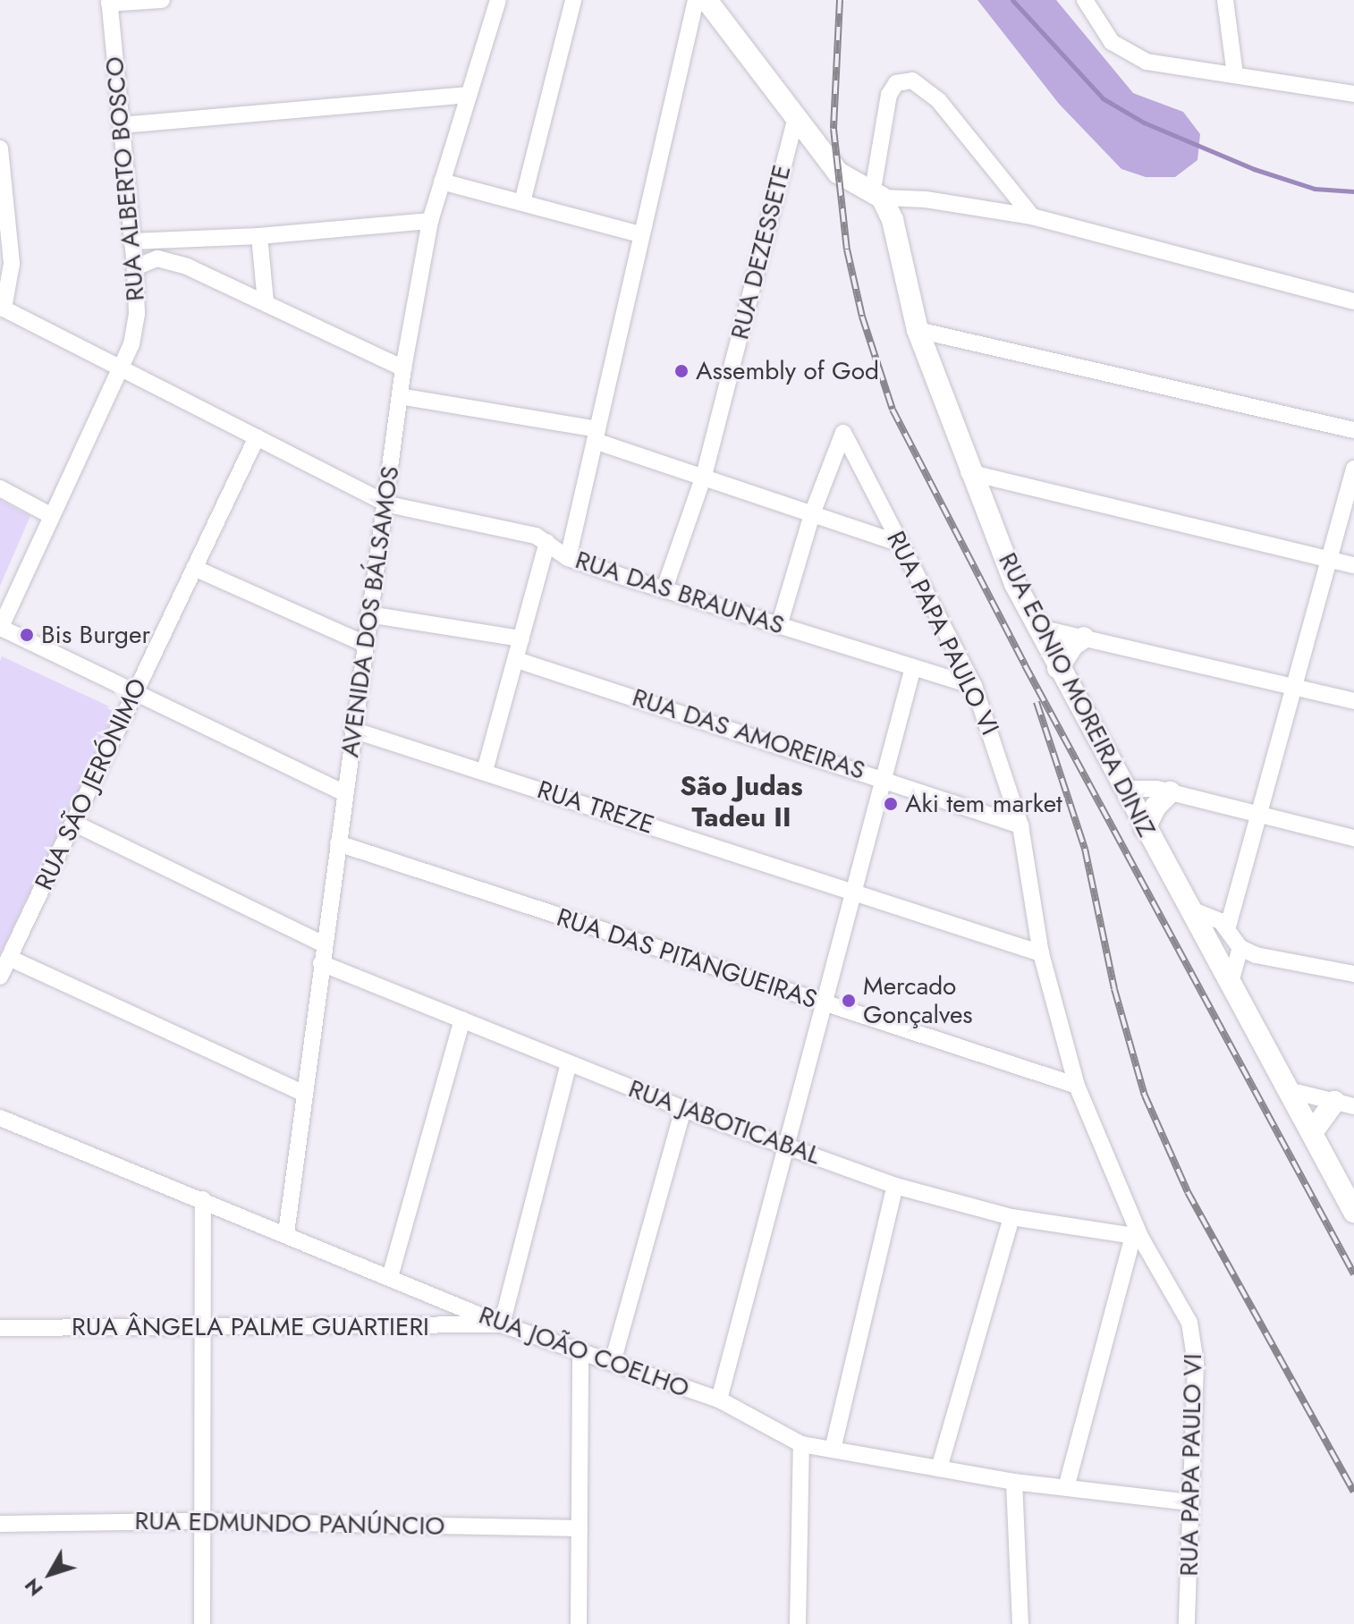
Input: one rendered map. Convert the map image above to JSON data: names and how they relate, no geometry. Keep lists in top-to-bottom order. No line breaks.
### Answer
{"streets":{"main road":["RUA EONIO MOREIRA DINIZ"],"street":["RUA ALBERTO BOSCO","RUA DEZESSETE","RUA DAS BRAUNAS","AVENIDA DOS BÁLSAMOS","RUA PAPA PAULO VI","RUA DAS AMOREIRAS","RUA SÃO JERÓNIMO","RUA TREZE","RUA DAS PITANGUEIRAS","RUA JABOTICABAL","RUA ÂNGELA PALME GUARTIERI","RUA JOÃO COELHO","RUA EDMUNDO PANÚNCIO"]},"crossings":[["RUA ALBERTO BOSCO","RUA DAS BRAUNAS"],["RUA DEZESSETE","RUA DAS BRAUNAS"],["RUA DAS BRAUNAS","AVENIDA DOS BÁLSAMOS"],["RUA DAS BRAUNAS","RUA PAPA PAULO VI"],["RUA DAS BRAUNAS","RUA SÃO JERÓNIMO"],["AVENIDA DOS BÁLSAMOS","RUA TREZE"],["AVENIDA DOS BÁLSAMOS","RUA DAS PITANGUEIRAS"],["AVENIDA DOS BÁLSAMOS","RUA JABOTICABAL"],["AVENIDA DOS BÁLSAMOS","RUA JOÃO COELHO"],["RUA PAPA PAULO VI","RUA DAS AMOREIRAS"],["RUA PAPA PAULO VI","RUA TREZE"],["RUA PAPA PAULO VI","RUA DAS PITANGUEIRAS"],["RUA PAPA PAULO VI","RUA JABOTICABAL"],["RUA PAPA PAULO VI","RUA JOÃO COELHO"],["RUA ÂNGELA PALME GUARTIERI","RUA JOÃO COELHO"]],"districts":["São Judas Tadeu II"],"places":["Assembly of God","Bis Burger","Aki tem market","Mercado Gonçalves"],"north":"bottom left"}
